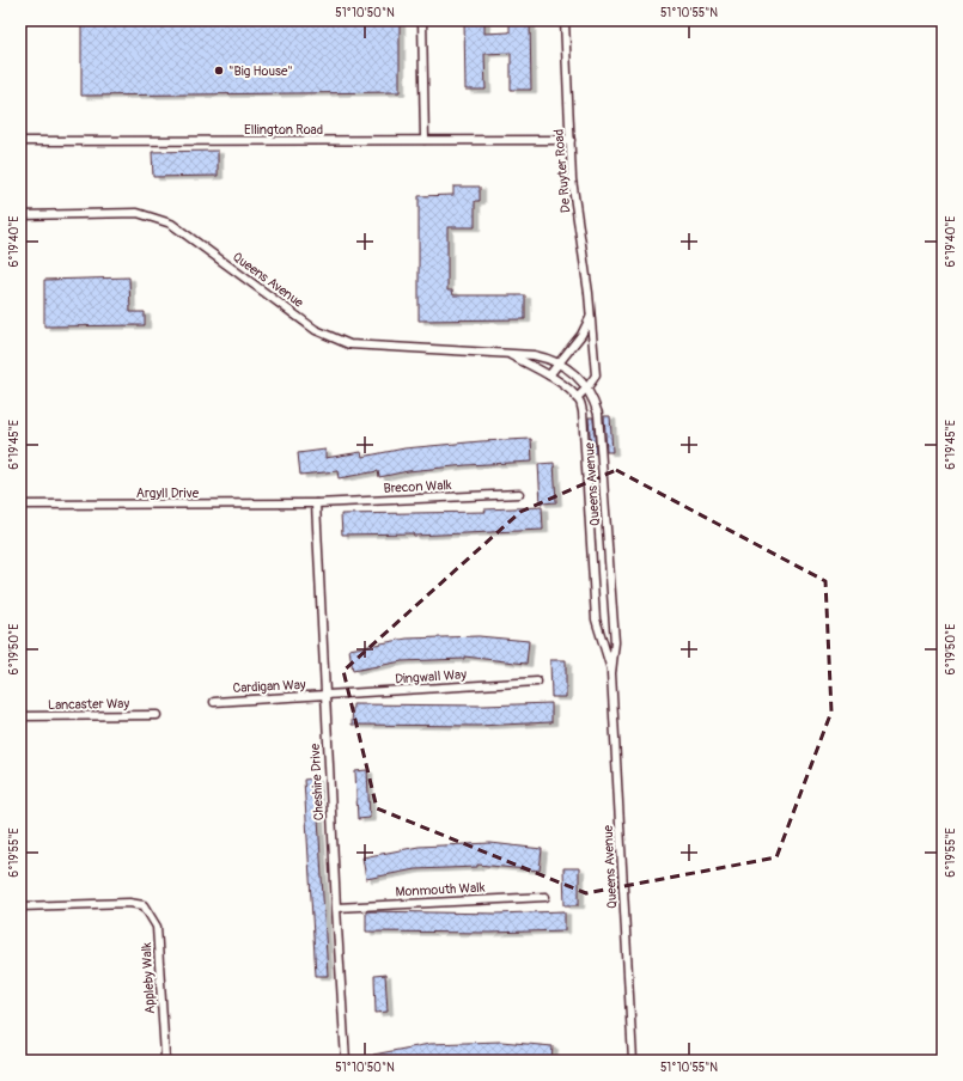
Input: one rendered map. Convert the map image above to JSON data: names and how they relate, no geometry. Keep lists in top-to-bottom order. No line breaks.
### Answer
{"streets":{"lane":["Ellington Road","De Ruyter Road","Queens Avenue","Brecon Walk","Argyll Drive","Dingwall Way","Cardigan Way","Lancaster Way","Cheshire Drive","Monmouth Walk","Appleby Walk"]},"crossings":[["Ellington Road","De Ruyter Road"],["De Ruyter Road","Queens Avenue"],["Brecon Walk","Argyll Drive"],["Brecon Walk","Cheshire Drive"],["Argyll Drive","Cheshire Drive"],["Dingwall Way","Cardigan Way"],["Dingwall Way","Cheshire Drive"],["Cardigan Way","Cheshire Drive"],["Cheshire Drive","Monmouth Walk"]],"places":["\"Big House\""],"coordinates":["51°10'50\"N","51°10'55\"N","6°19'40\"E","6°19'45\"E","6°19'50\"E","6°19'55\"E"]}
